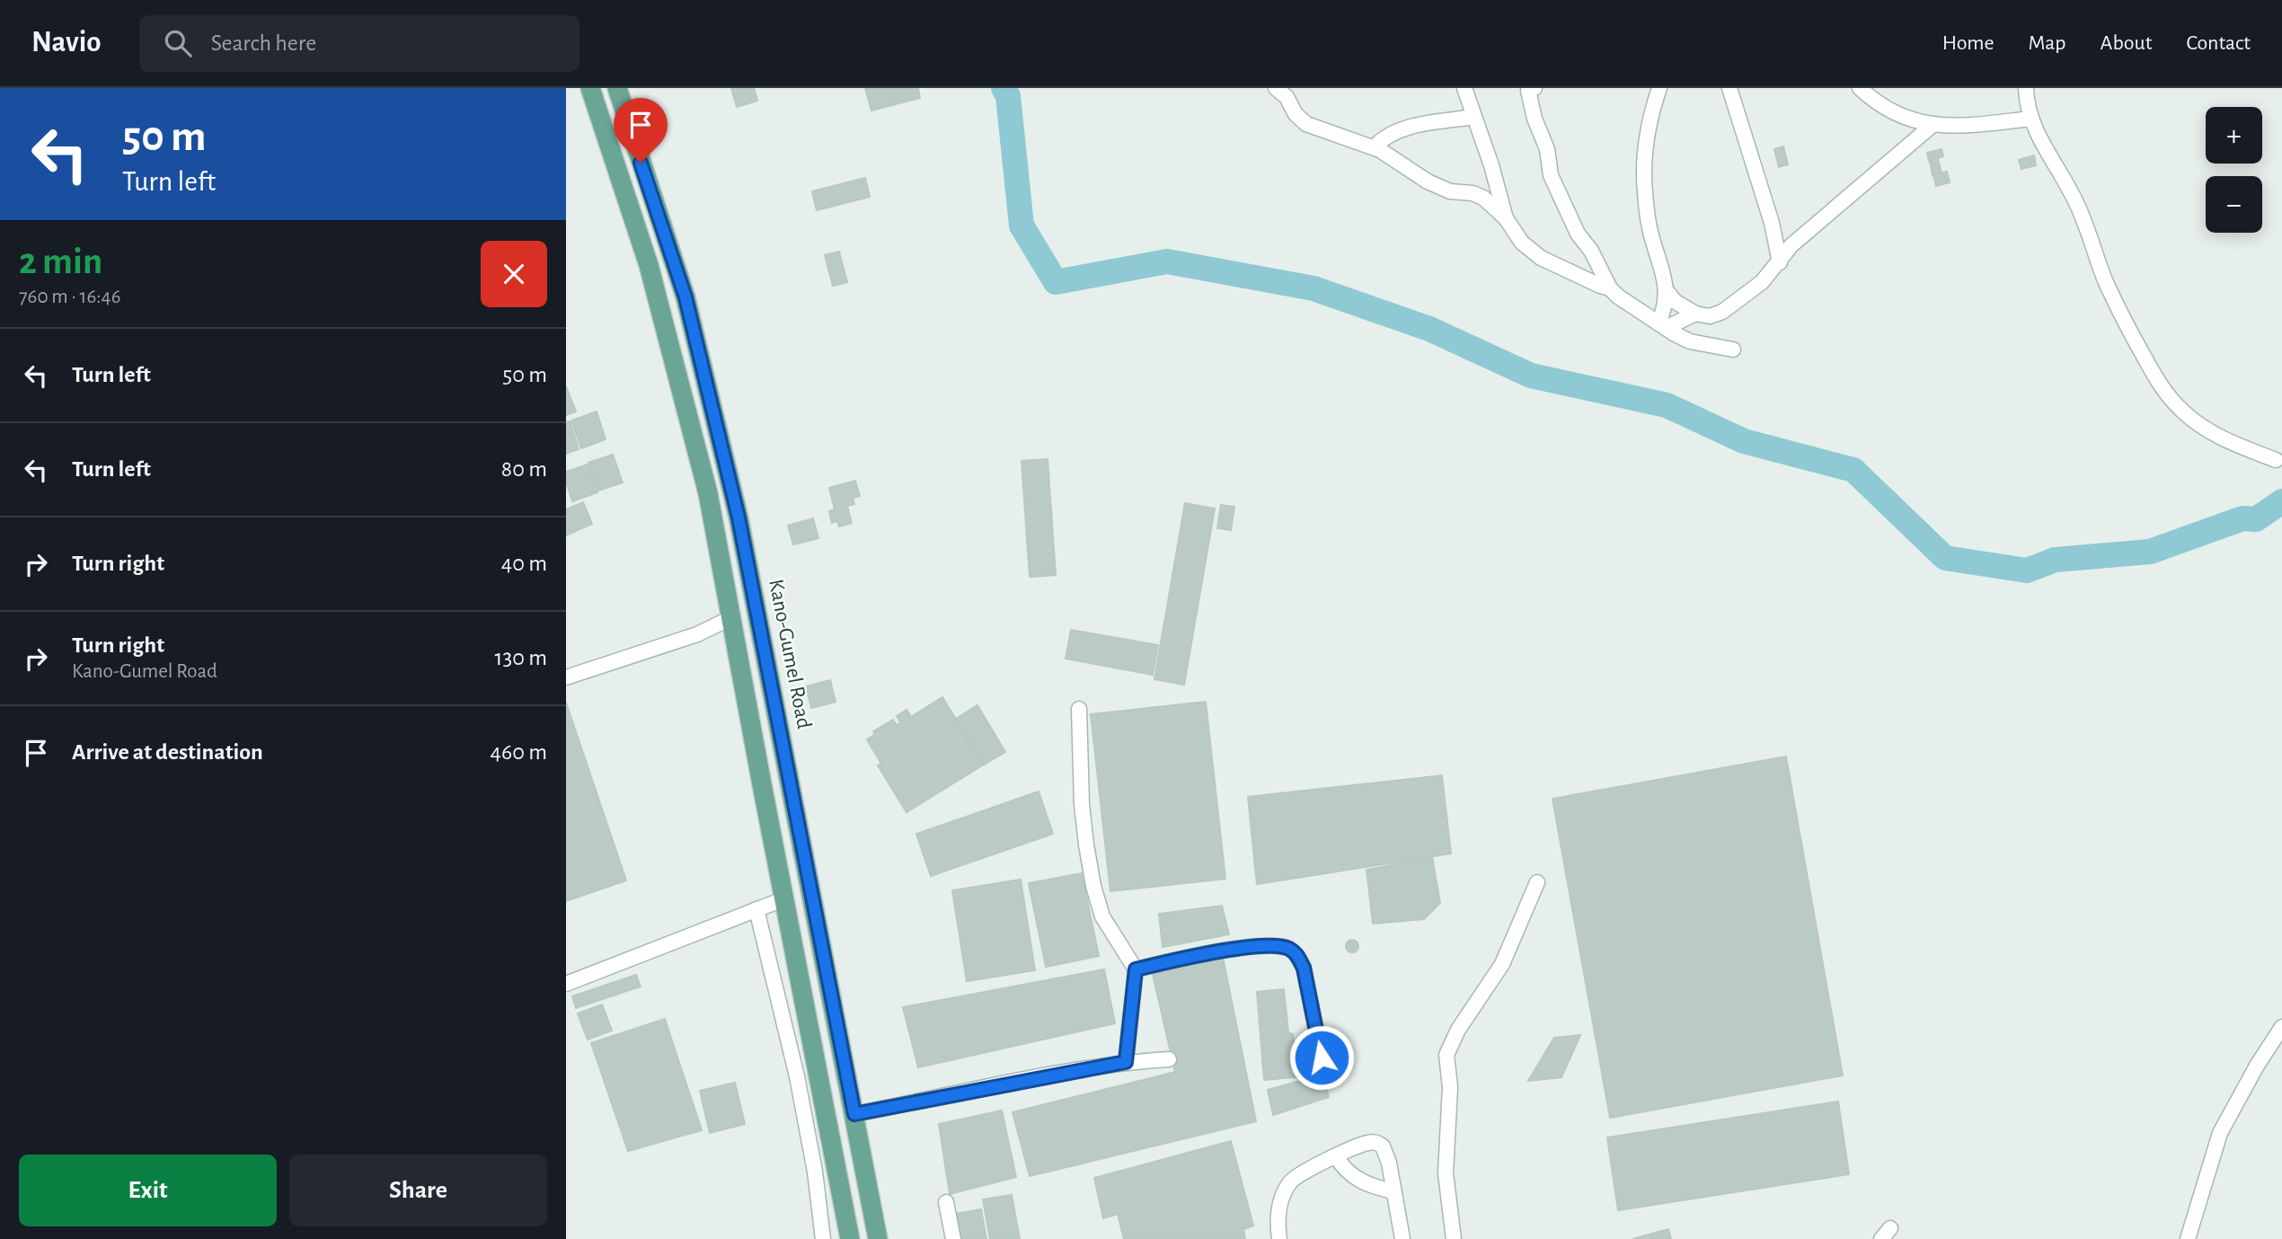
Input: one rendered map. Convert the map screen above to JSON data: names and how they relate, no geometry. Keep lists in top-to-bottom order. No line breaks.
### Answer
{"streets":{"main road":["Kano-Gumel Road"]},"page":{"header":"Navio","search":"Search here","nav":["Home","Map","About","Contact"],"turn":["50 m","Turn left"],"map_buttons":["+","−"],"heading":["2 min","760 m · 16:46"],"list":[{"name":"Turn left","value":"50 m"},{"name":"Turn left","value":"80 m"},{"name":"Turn right","value":"40 m"},{"name":"Turn right","note":"Kano-Gumel Road","value":"130 m"},{"name":"Arrive at destination","value":"460 m"}],"buttons":["Exit","Share"]}}
